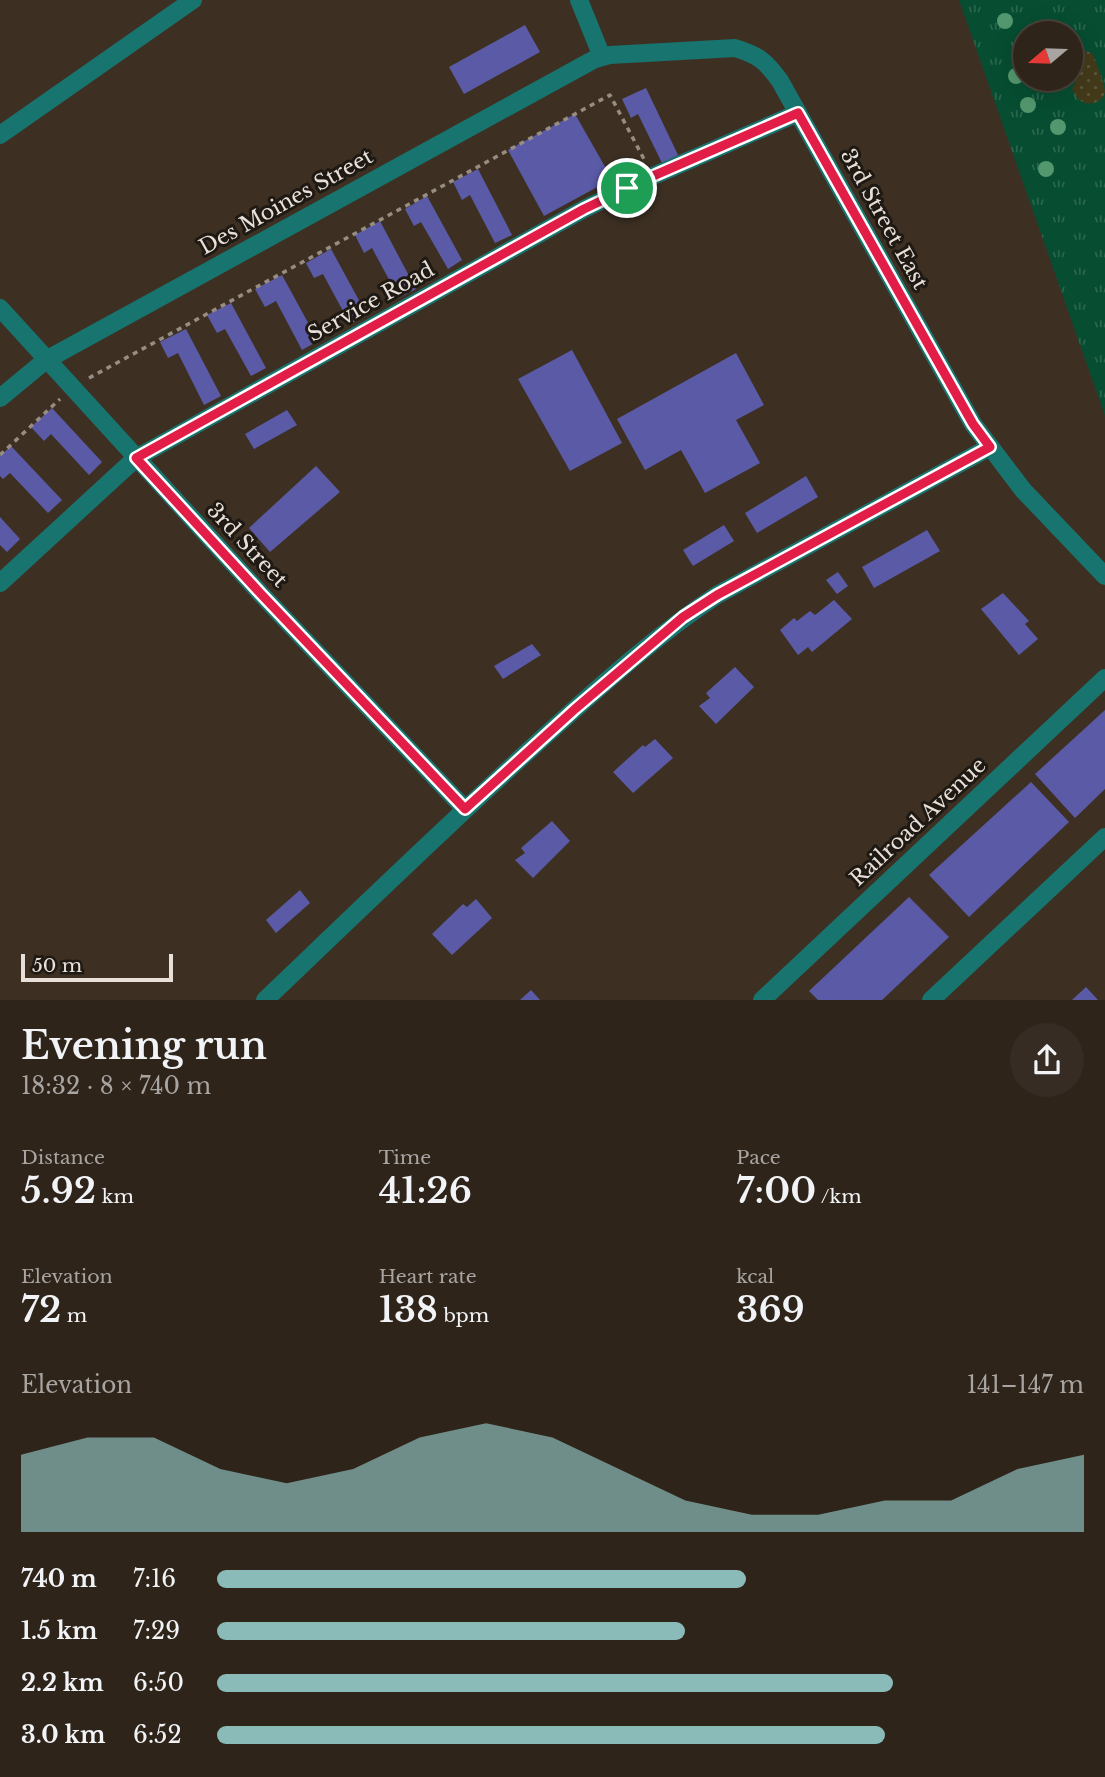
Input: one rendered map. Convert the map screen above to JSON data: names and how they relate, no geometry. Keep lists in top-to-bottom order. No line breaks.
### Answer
{"streets":{"street":["Des Moines Street","3rd Street East","Service Road","3rd Street","Railroad Avenue"]},"crossings":[["Des Moines Street","3rd Street East"],["Des Moines Street","3rd Street"],["3rd Street East","Service Road"],["Service Road","3rd Street"]],"scale_bar":"50 m","north":"left","page":{"scale":"50 m","heading":["Evening run","18:32 · 8 × 740 m"],"stats":[["Distance","5.92 km"],["Time","41:26"],["Pace","7:00 /km"],["Elevation","72 m"],["Heart rate","138 bpm"],["kcal","369"]],"chart":["Elevation","141–147 m"],"list":[{"name":"740 m","note":"7:16"},{"name":"1.5 km","note":"7:29"},{"name":"2.2 km","note":"6:50"},{"name":"3.0 km","note":"6:52"}]}}
